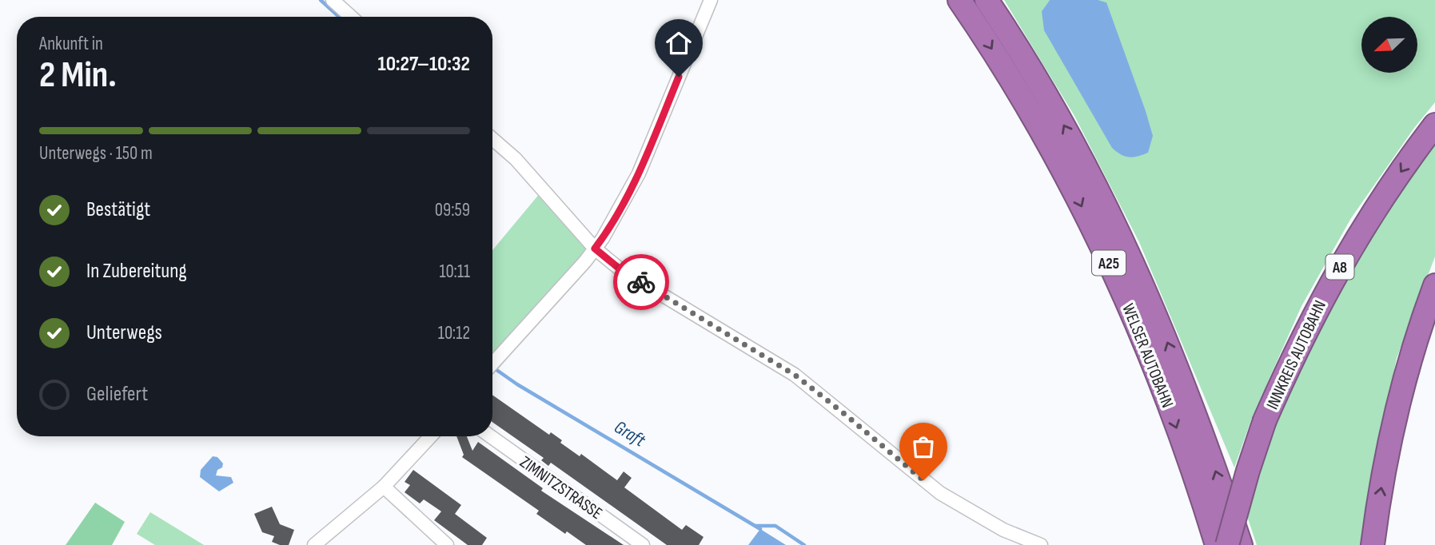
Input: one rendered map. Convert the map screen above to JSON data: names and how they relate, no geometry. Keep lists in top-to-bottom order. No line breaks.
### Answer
{"streets":{"highway":["A25","A8","INNKREIS AUTOBAHN","WELSER AUTOBAHN"],"street":["ZIMNITZSTRASSE"]},"water":["Graft"],"north":"bottom left","page":{"heading":["2 Min.","Ankunft in","10:27–10:32"],"bar":"Unterwegs · 150 m","list":[["Bestätigt","09:59"],["In Zubereitung","10:11"],["Unterwegs","10:12"],"Geliefert"]}}
